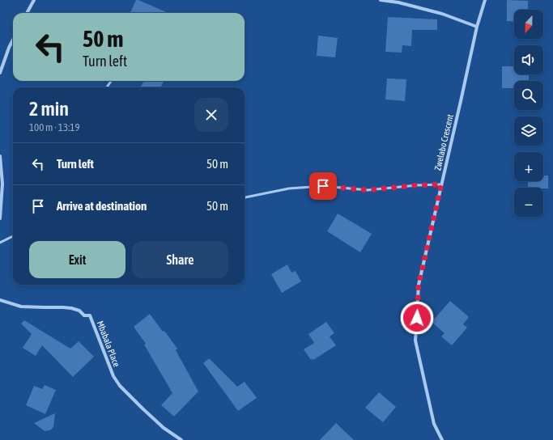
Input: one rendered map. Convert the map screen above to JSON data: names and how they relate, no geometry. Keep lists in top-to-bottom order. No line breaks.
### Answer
{"streets":{"street":["Zwelabo Crescent","Mbabala Place"]},"north":"bottom","page":{"map_buttons":["+","−"],"turn":["50 m","Turn left"],"heading":["2 min","100 m · 13:19"],"list":[{"name":"Turn left","value":"50 m"},{"name":"Arrive at destination","value":"50 m"}],"buttons":["Exit","Share"]}}
